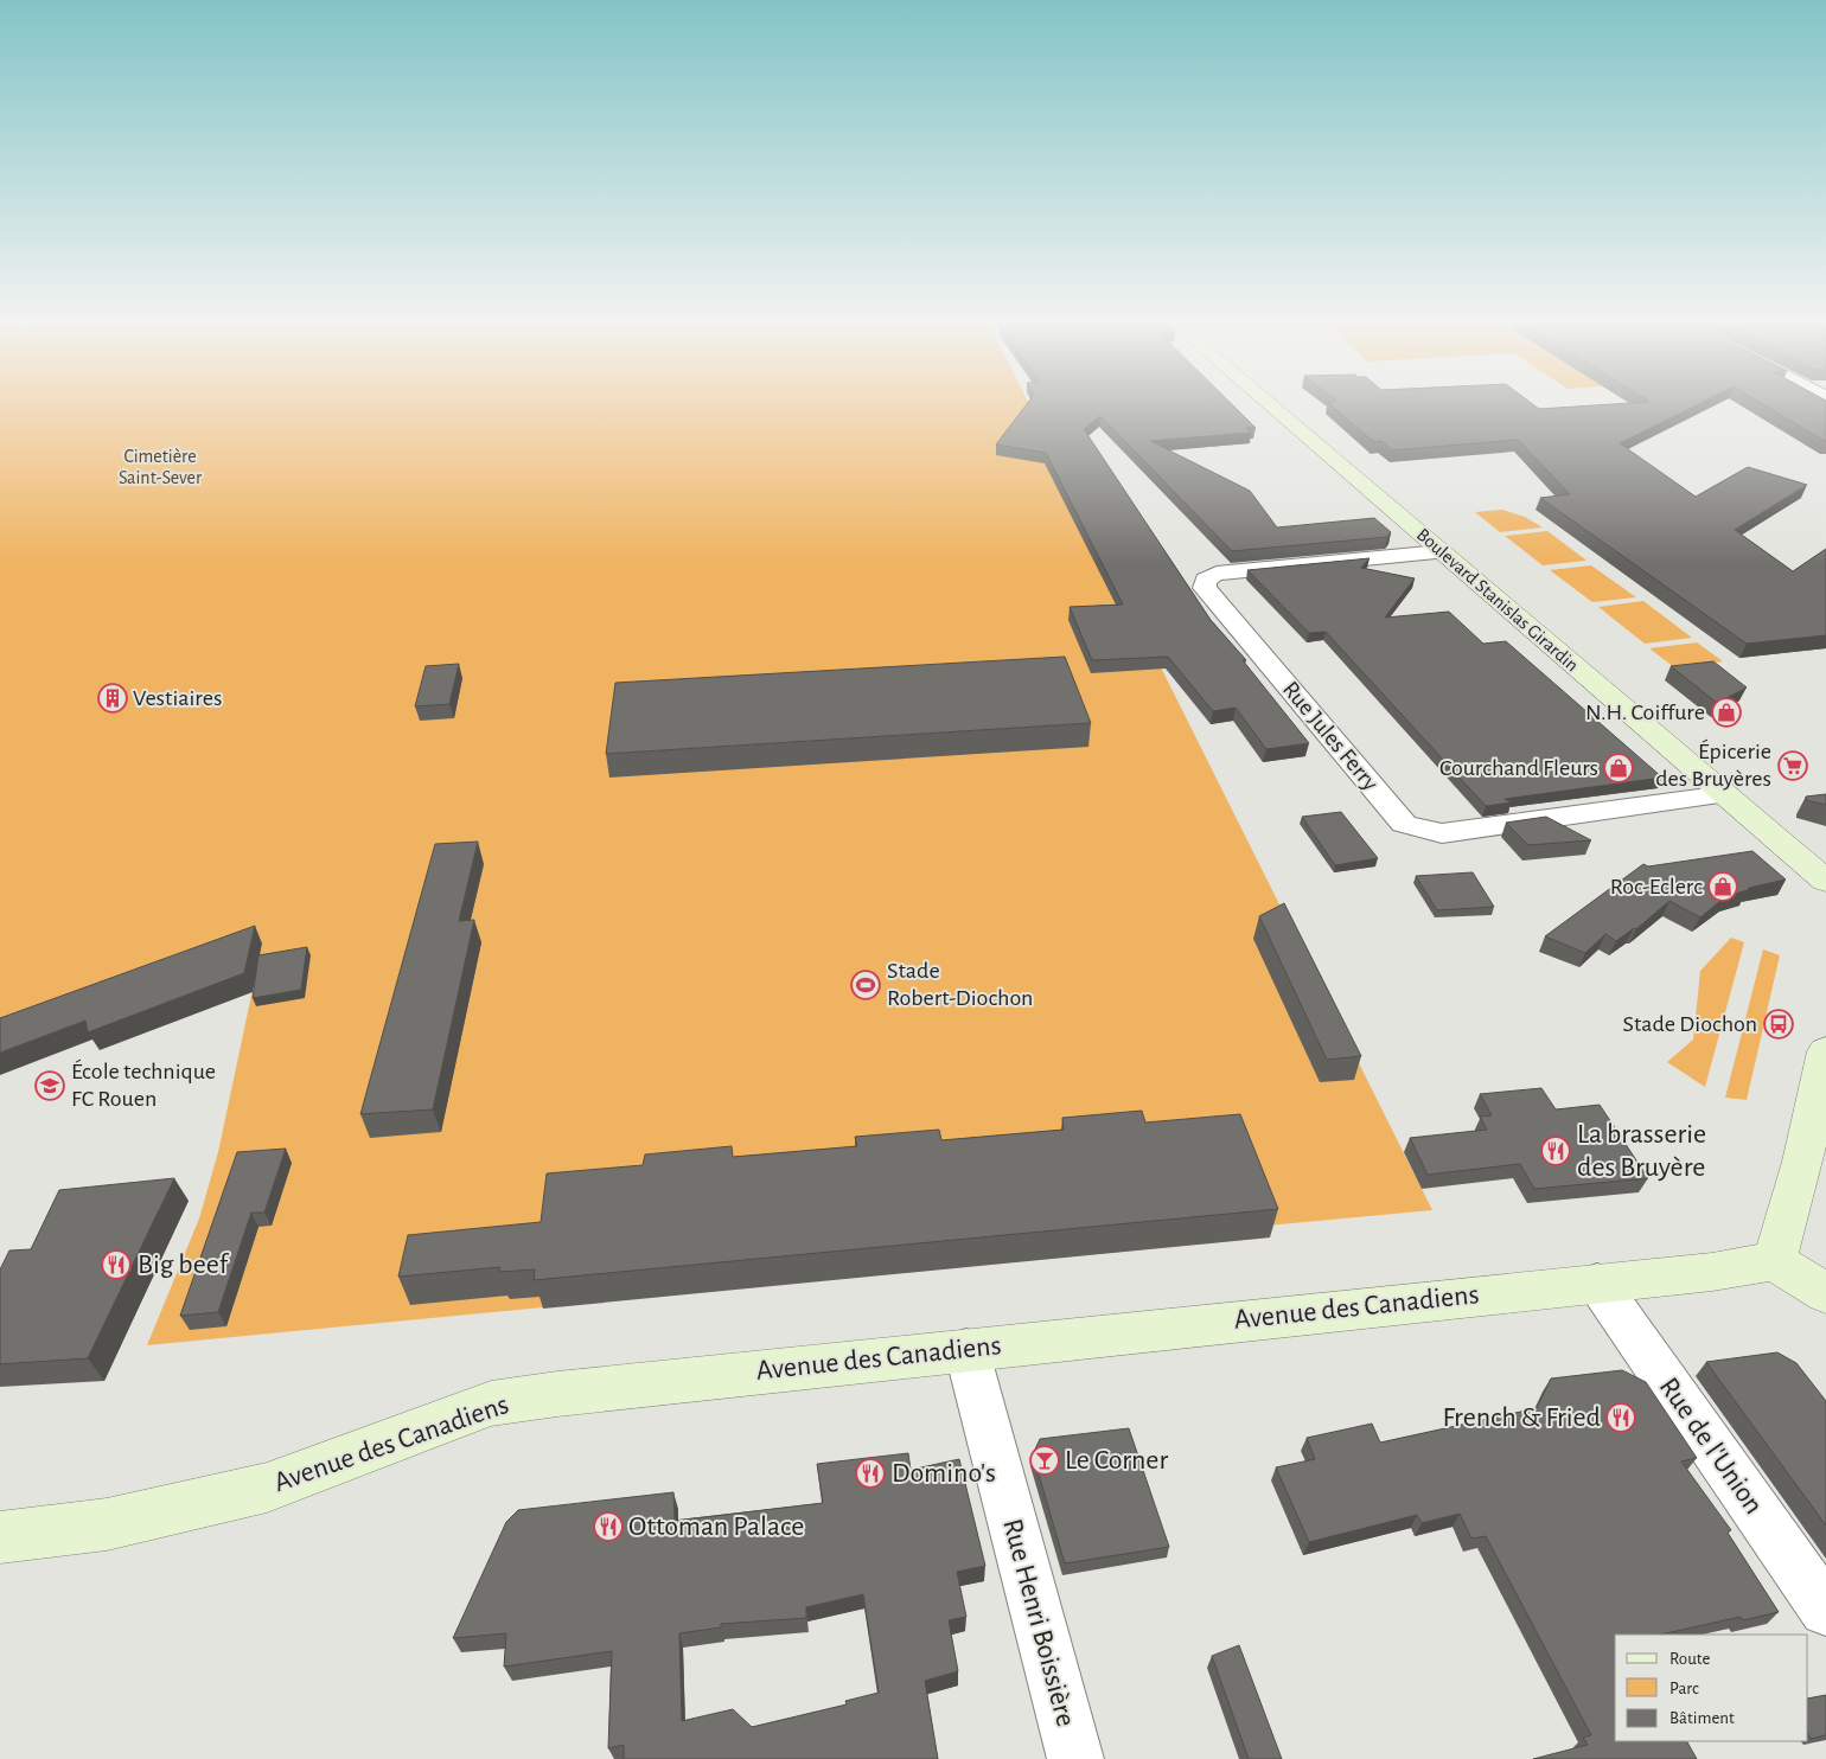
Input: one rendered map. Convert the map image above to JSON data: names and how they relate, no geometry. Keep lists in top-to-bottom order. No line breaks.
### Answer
{"streets":{"main road":["Boulevard Stanislas Girardin","Avenue des Canadiens"],"street":["Rue Jules Ferry","Rue de l'Union","Rue Henri Boissière"]},"crossings":[["Boulevard Stanislas Girardin","Rue Jules Ferry"],["Avenue des Canadiens","Rue de l'Union"],["Avenue des Canadiens","Rue Henri Boissière"]],"parks":["Cimetière Saint-Sever"],"places":{"building":["Vestiaires"],"shop":["N.H. Coiffure","Courchand Fleurs","Roc-Eclerc"],"supermarket":["Épicerie des Bruyères"],"sports":["Stade Robert-Diochon"],"bus stop":["Stade Diochon"],"school or university":["École technique FC Rouen"],"restaurant":["La brasserie des Bruyère","Big beef","French & Fried","Domino's","Ottoman Palace"],"bar":["Le Corner"]},"legend":["Route","Parc","Bâtiment"]}
